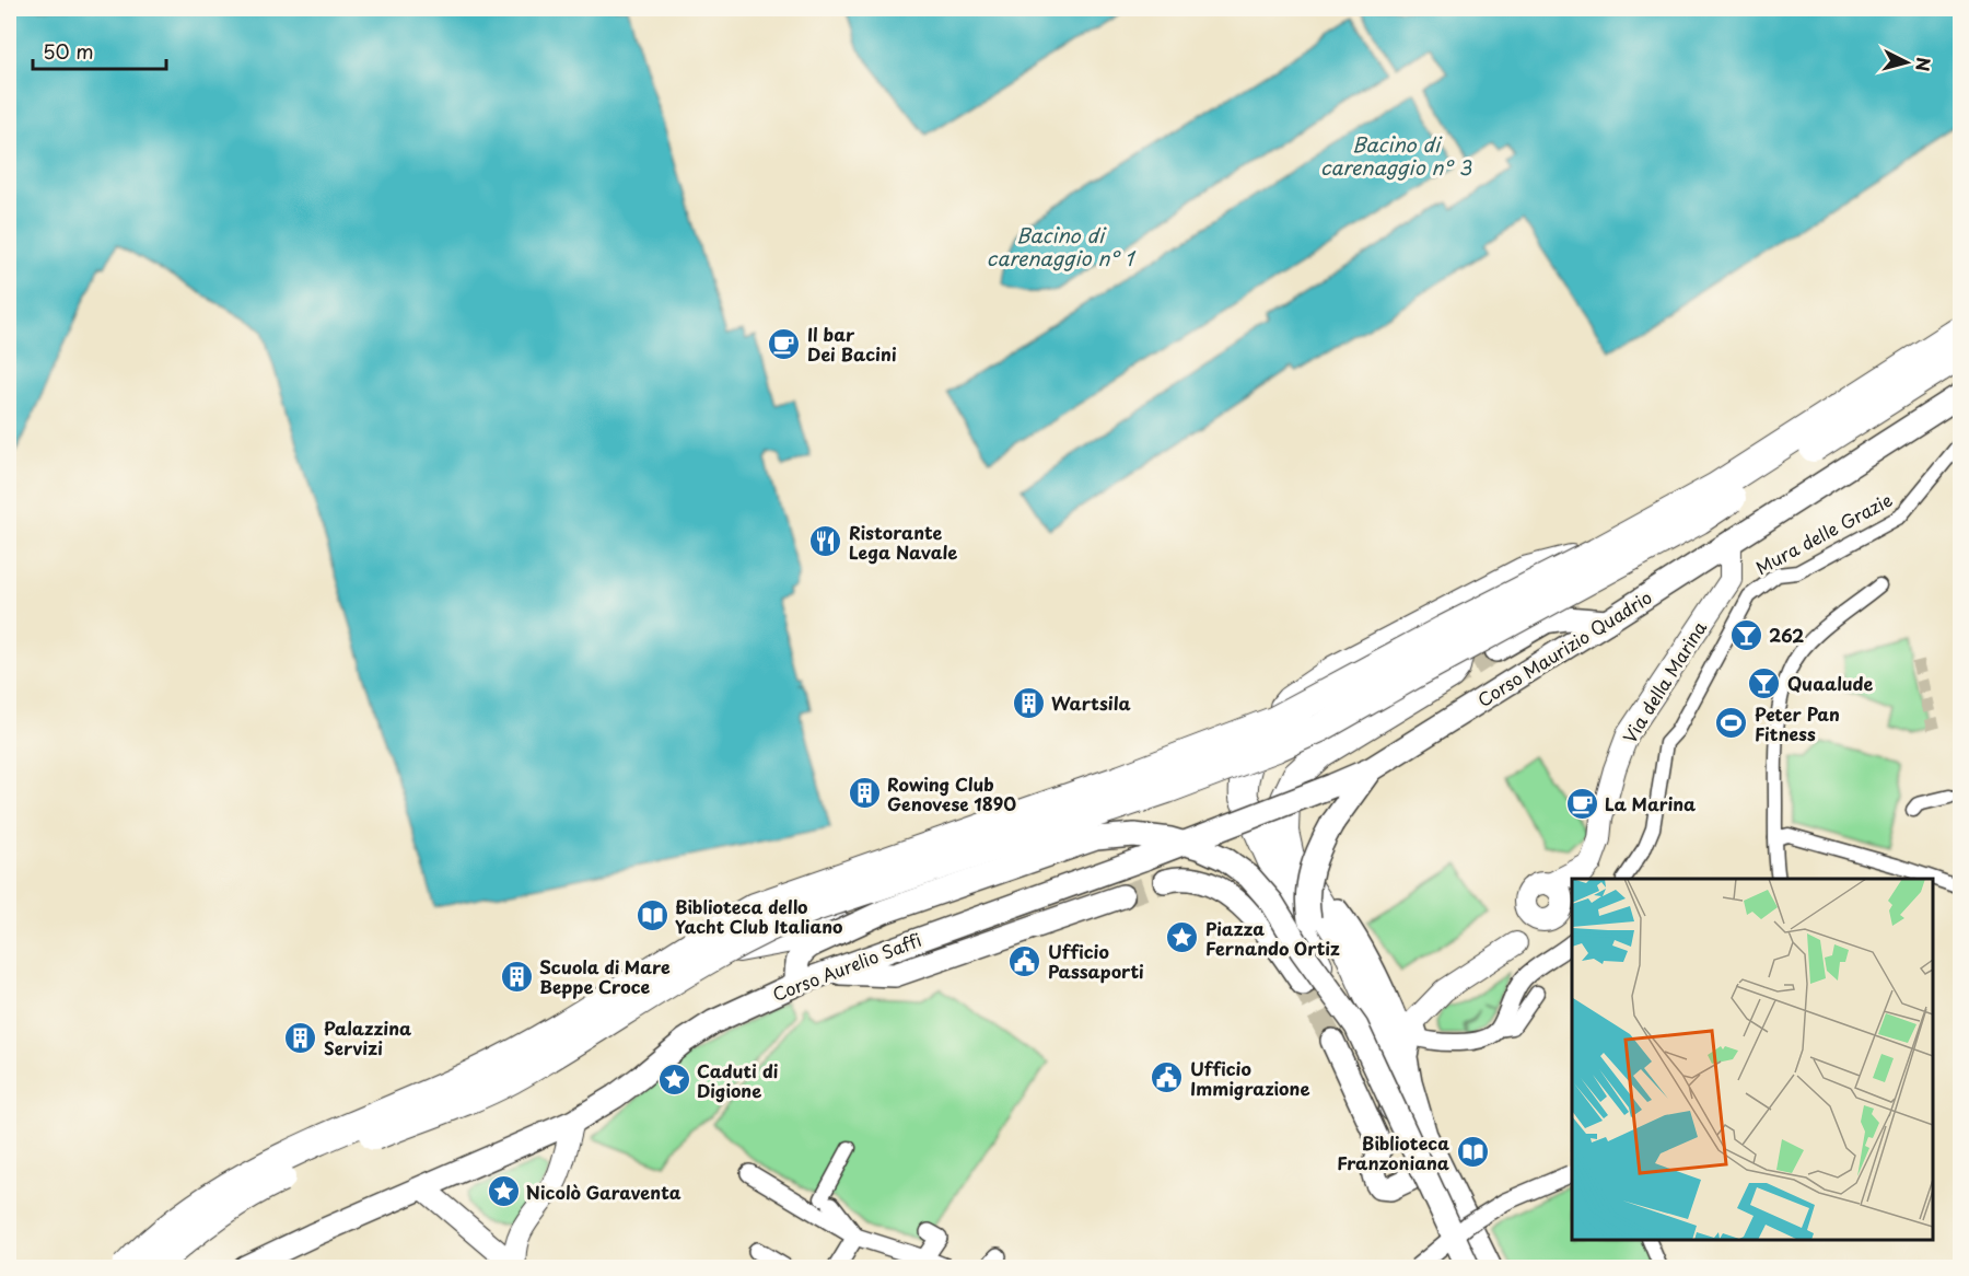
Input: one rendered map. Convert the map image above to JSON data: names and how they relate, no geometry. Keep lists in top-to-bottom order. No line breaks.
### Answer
{"streets":{"main road":["Corso Maurizio Quadrio","Corso Aurelio Saffi"],"street":["Mura delle Grazie","Via della Marina"]},"crossings":[["Corso Maurizio Quadrio","Via della Marina"],["Corso Maurizio Quadrio","Corso Aurelio Saffi"]],"water":["Bacino di carenaggio n° 3","Bacino di carenaggio n° 1"],"places":{"cafe":["Il bar Dei Bacini","La Marina"],"restaurant":["Ristorante Lega Navale"],"bar":["262","Quaalude"],"building":["Wartsila","Rowing Club Genovese 1890","Scuola di Mare Beppe Croce","Palazzina Servizi"],"sports":["Peter Pan Fitness"],"library":["Biblioteca dello Yacht Club Italiano","Biblioteca Franzoniana"],"place":["Piazza Fernando Ortiz","Caduti di Digione","Nicolò Garaventa"],"public building":["Ufficio Passaporti","Ufficio Immigrazione"]},"scale_bar":"50 m","north":"right"}
